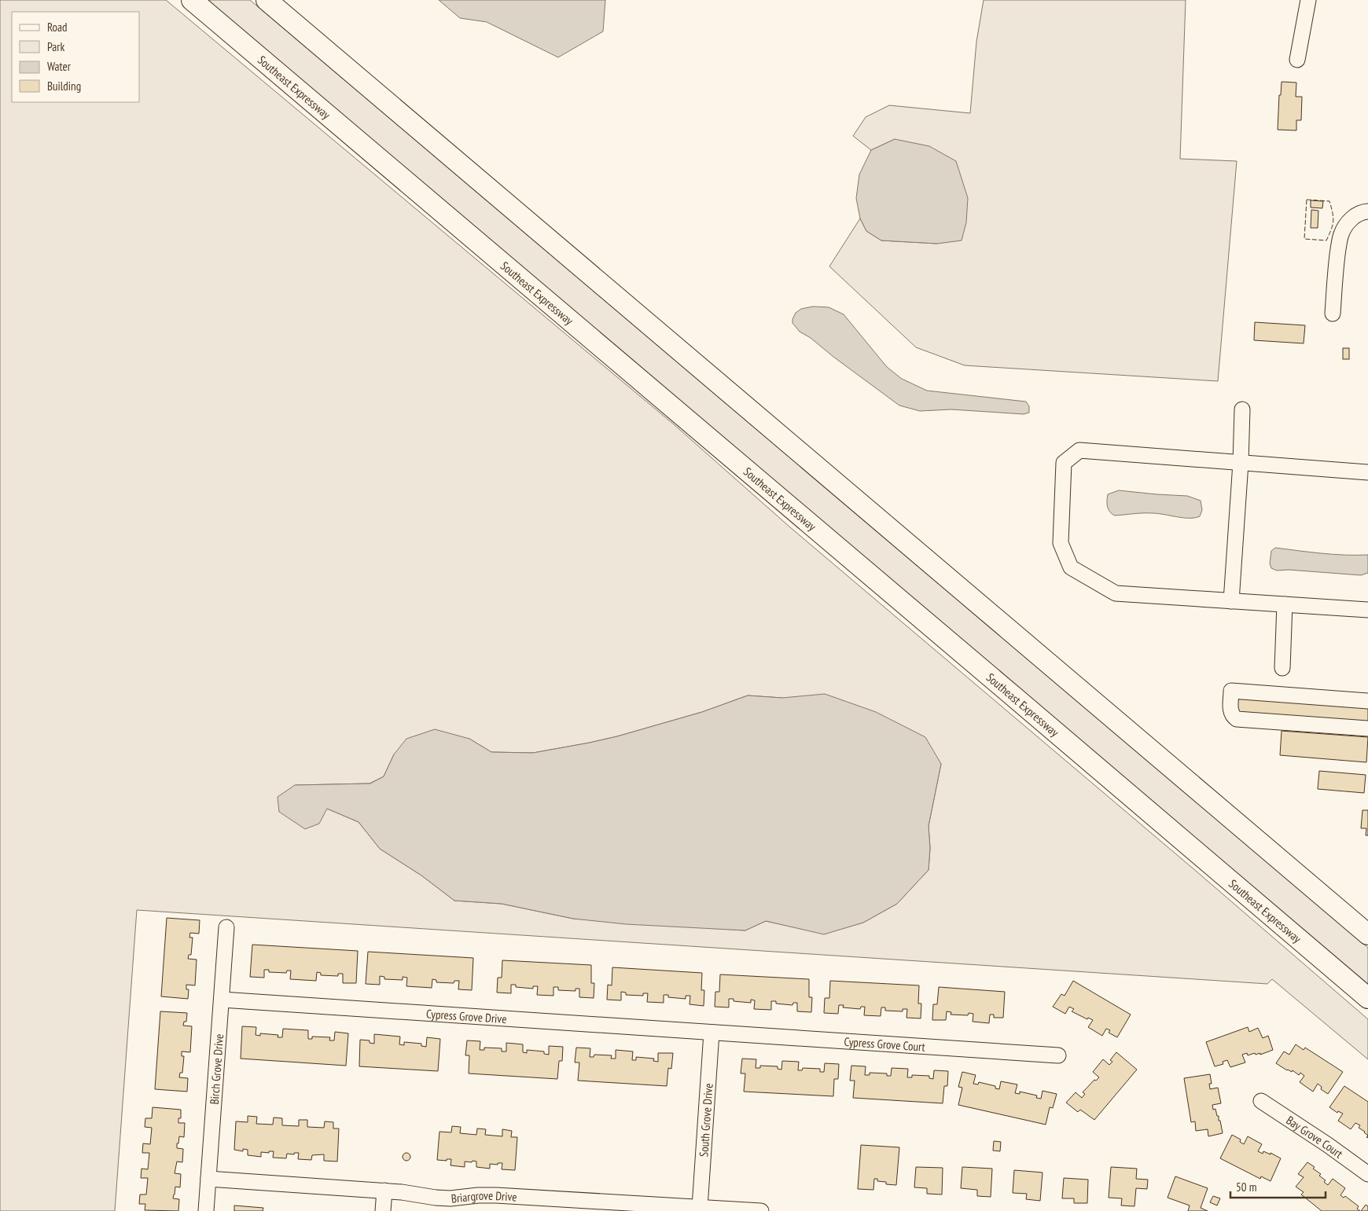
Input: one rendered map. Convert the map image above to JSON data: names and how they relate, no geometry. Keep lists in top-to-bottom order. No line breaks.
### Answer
{"streets":{"highway":["Southeast Expressway"],"street":["Cypress Grove Drive","Cypress Grove Court","Birch Grove Drive","South Grove Drive","Bay Grove Court","Briargrove Drive"]},"crossings":[["Cypress Grove Drive","Cypress Grove Court"],["Cypress Grove Drive","Birch Grove Drive"],["Cypress Grove Drive","South Grove Drive"],["Cypress Grove Court","South Grove Drive"],["Birch Grove Drive","Briargrove Drive"],["South Grove Drive","Briargrove Drive"]],"legend":["Road","Park","Water","Building"],"scale_bar":"50 m"}
